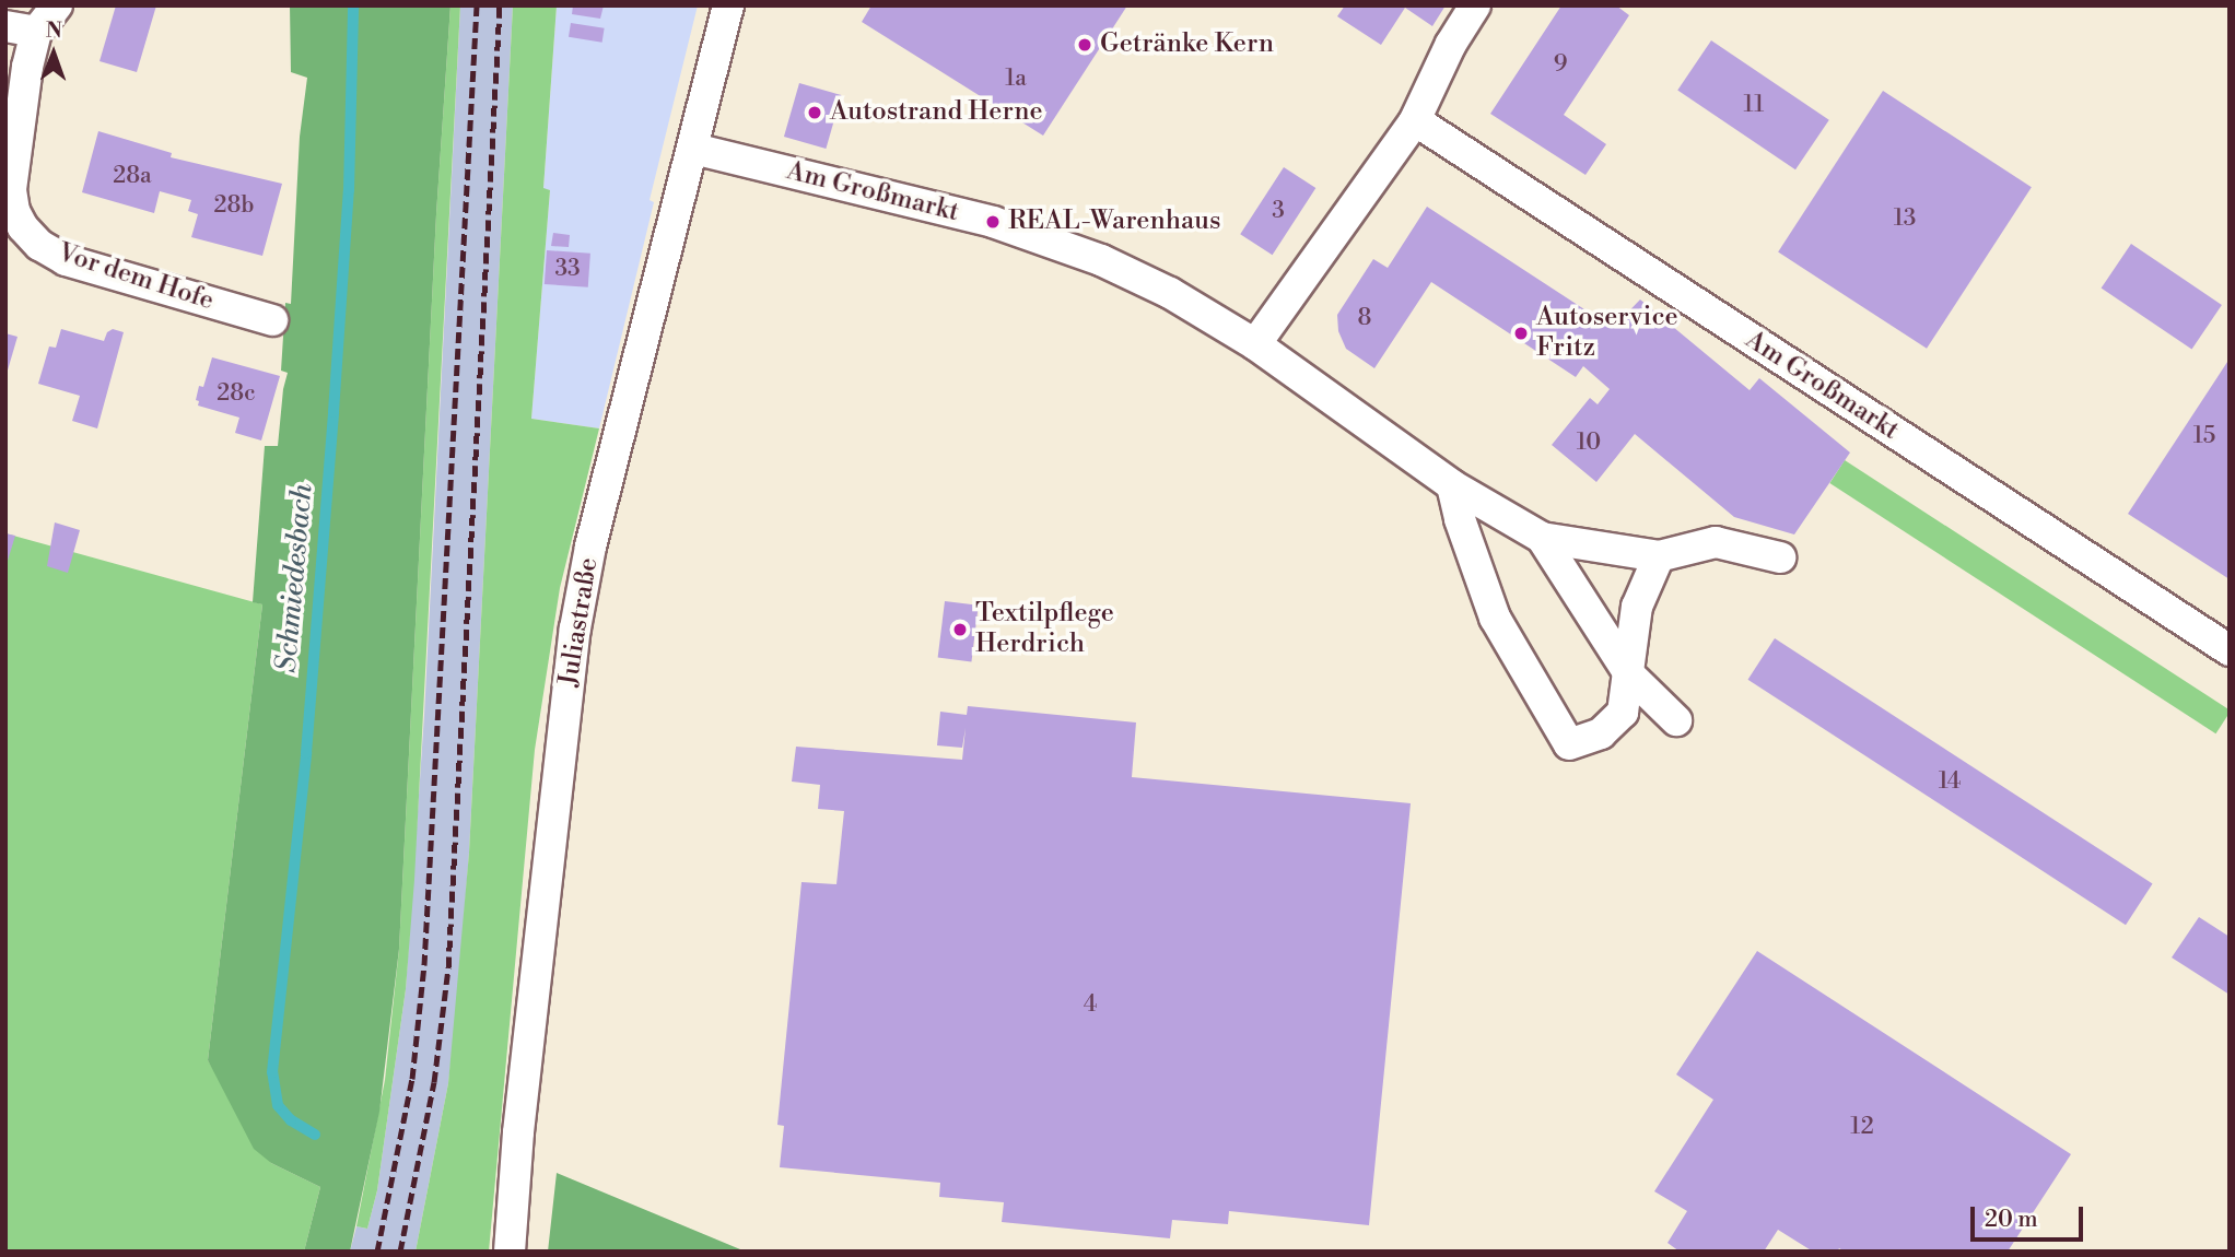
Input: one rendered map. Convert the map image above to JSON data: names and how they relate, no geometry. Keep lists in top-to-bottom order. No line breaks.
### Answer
{"streets":{"street":["Am Großmarkt","Vor dem Hofe","Juliastraße"]},"crossings":[["Am Großmarkt","Juliastraße"]],"water":["Schmiedesbach"],"places":["Getränke Kern","Autostrand Herne","REAL-Warenhaus","Autoservice Fritz","Textilpflege Herdrich"],"house_numbers":["9","1a","11","28a","28b","3","13","33","8","28c","15","10","14","4","12"],"scale_bar":"20 m","north":"top"}
